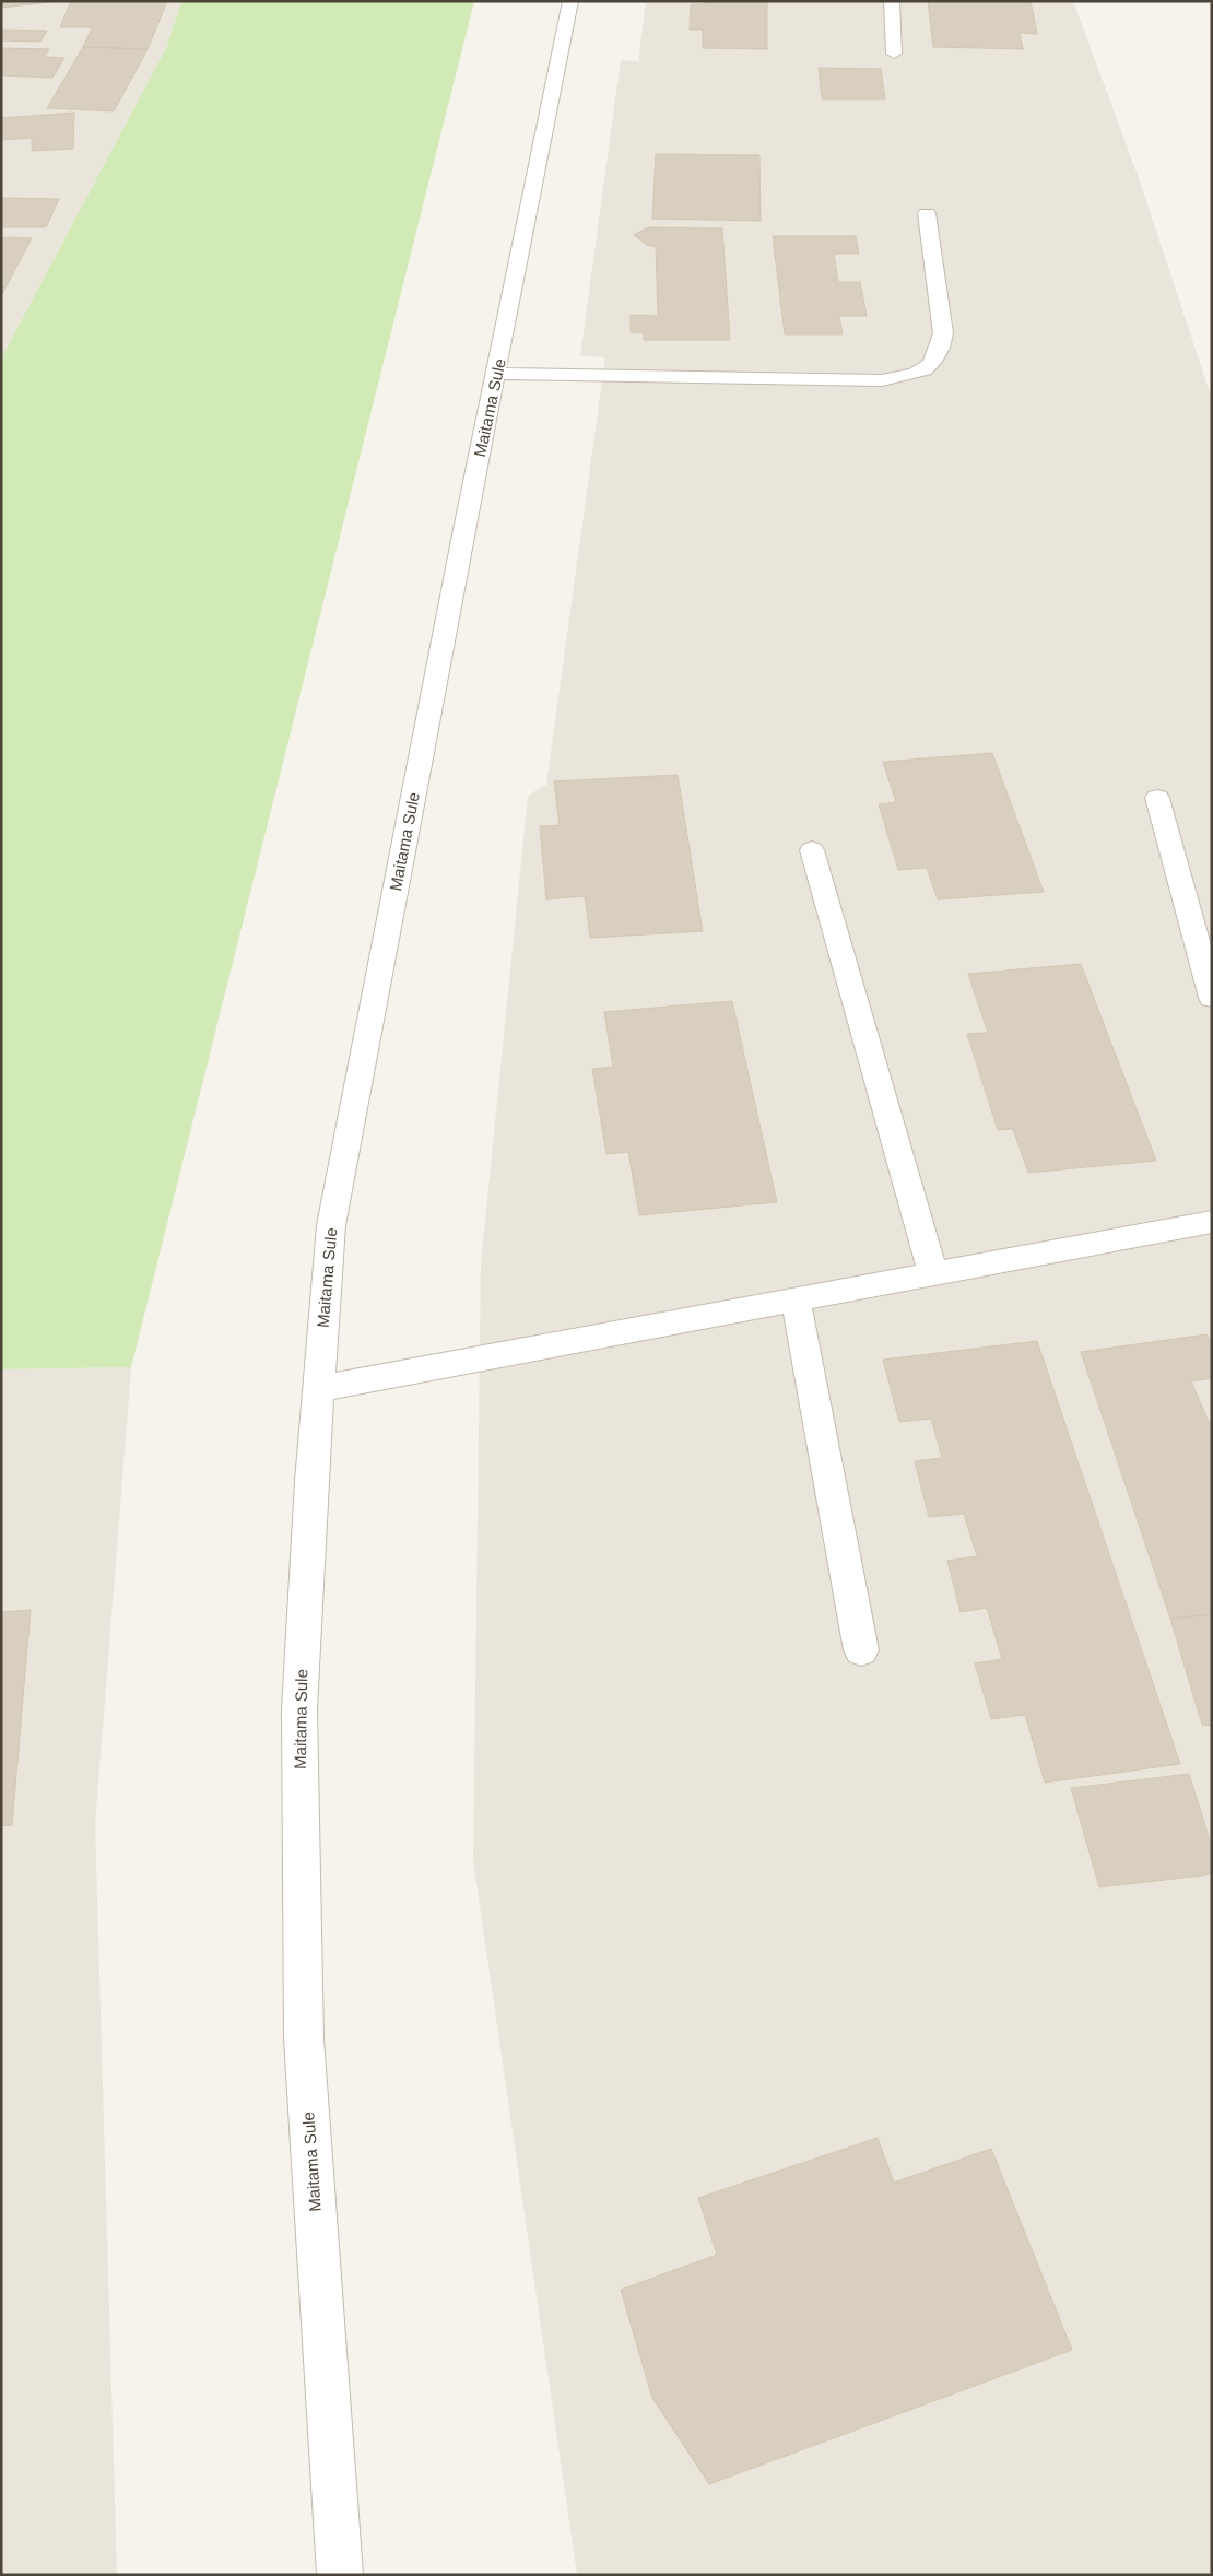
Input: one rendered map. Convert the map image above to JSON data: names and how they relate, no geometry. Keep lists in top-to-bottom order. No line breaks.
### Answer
{"streets":{"street":["Maitama Sule"]}}
